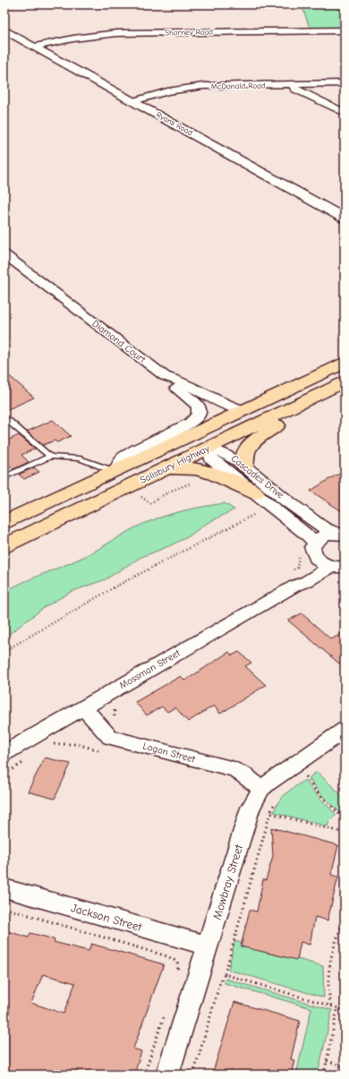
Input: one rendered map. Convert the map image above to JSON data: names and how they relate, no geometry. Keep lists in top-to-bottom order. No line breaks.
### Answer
{"streets":{"main road":["Salisbury Highway"],"street":["Shorney Road","McDonald Road","Ryans Road","Diamond Court","Cascades Drive","Mossman Street","Logan Street","Mowbray Street","Jackson Street"]},"crossings":[["Shorney Road","Ryans Road"],["McDonald Road","Ryans Road"],["Diamond Court","Salisbury Highway"],["Salisbury Highway","Cascades Drive"],["Cascades Drive","Mossman Street"],["Mossman Street","Logan Street"],["Logan Street","Mowbray Street"],["Mowbray Street","Jackson Street"]]}
